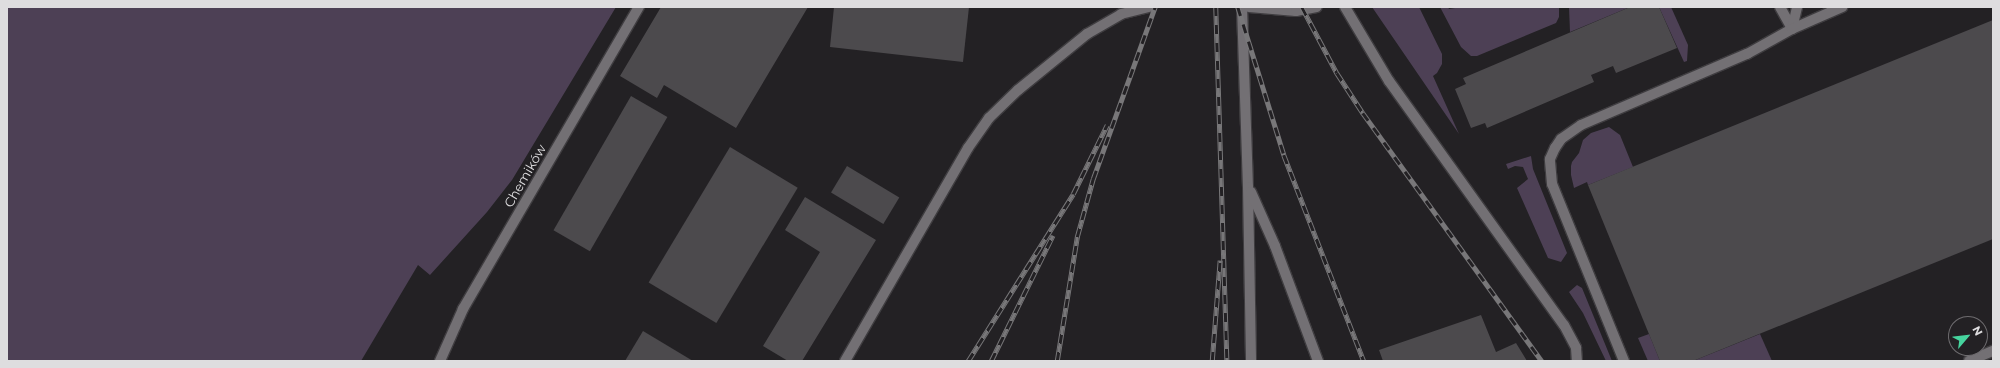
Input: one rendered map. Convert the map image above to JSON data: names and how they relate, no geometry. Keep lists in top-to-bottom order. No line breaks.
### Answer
{"streets":{"street":["Chemików"]},"north":"top right"}
